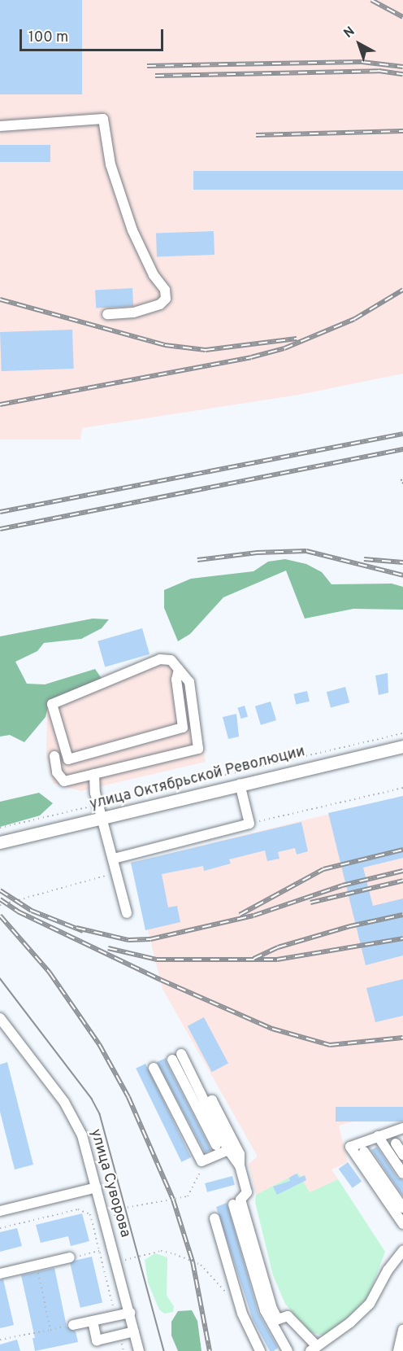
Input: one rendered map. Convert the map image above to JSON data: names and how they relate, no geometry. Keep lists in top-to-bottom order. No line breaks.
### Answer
{"streets":{"main road":["улица Октябрьской Революции"],"street":["улица Суворова"]},"scale_bar":"100 m","north":"top left"}
